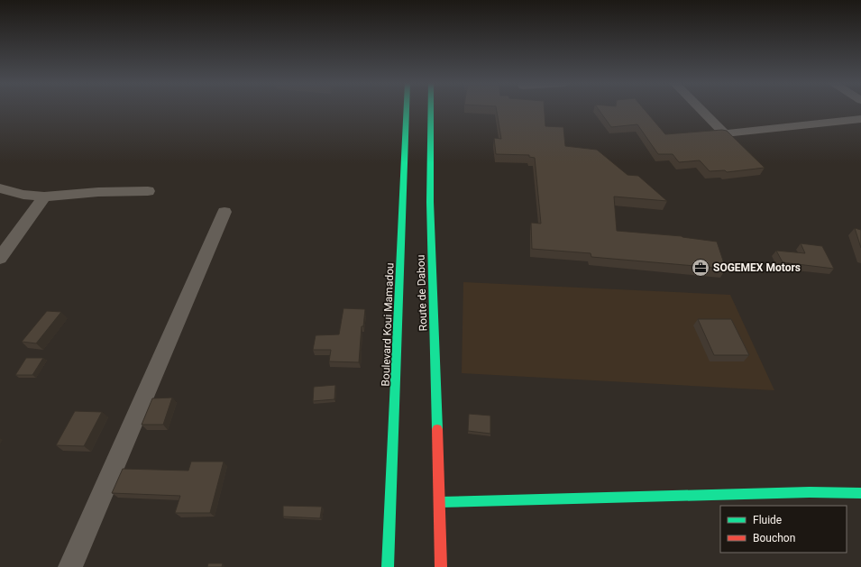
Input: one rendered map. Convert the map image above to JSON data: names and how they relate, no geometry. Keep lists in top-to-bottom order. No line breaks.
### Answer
{"streets":{"main road":["Route de Dabou","Boulevard Koui Mamadou"]},"places":{"office":["SOGEMEX Motors"]},"legend":["Fluide","Bouchon"]}
